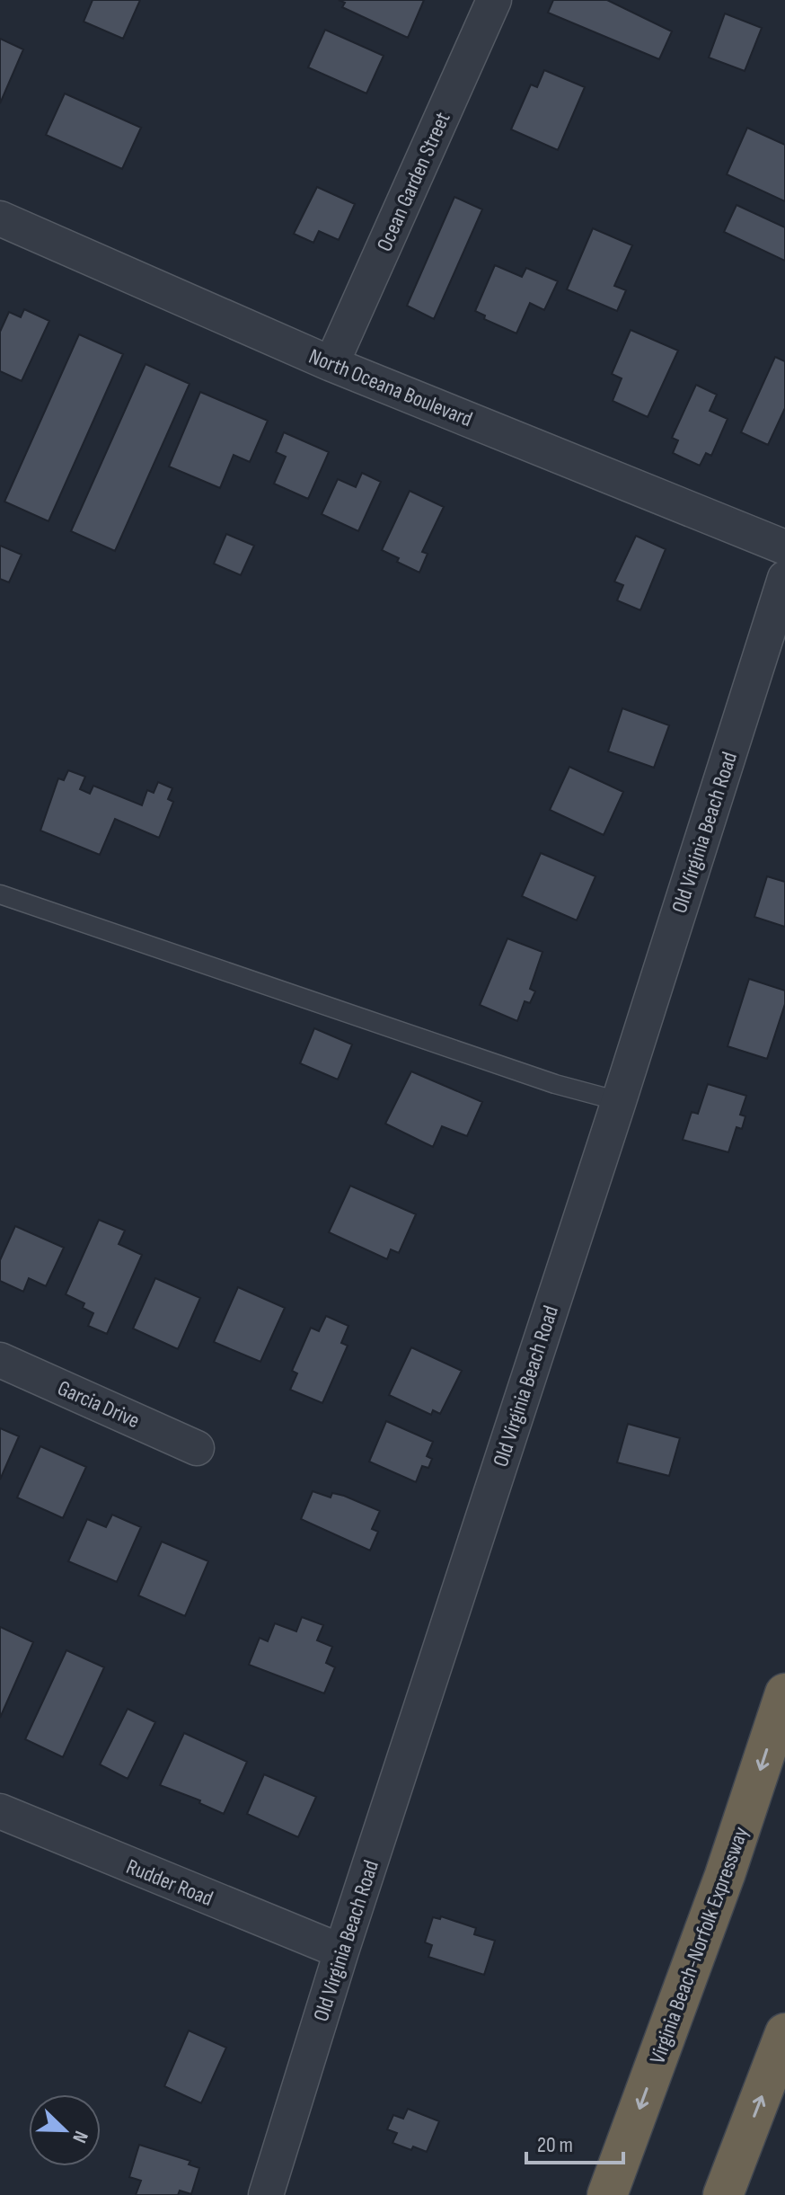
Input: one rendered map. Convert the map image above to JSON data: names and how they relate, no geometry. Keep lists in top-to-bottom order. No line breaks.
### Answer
{"streets":{"highway":["Virginia Beach-Norfolk Expressway"],"street":["Ocean Garden Street","North Oceana Boulevard","Old Virginia Beach Road","Garcia Drive","Rudder Road"]},"crossings":[["Ocean Garden Street","North Oceana Boulevard"],["Old Virginia Beach Road","Rudder Road"]],"scale_bar":"20 m","north":"bottom right"}
